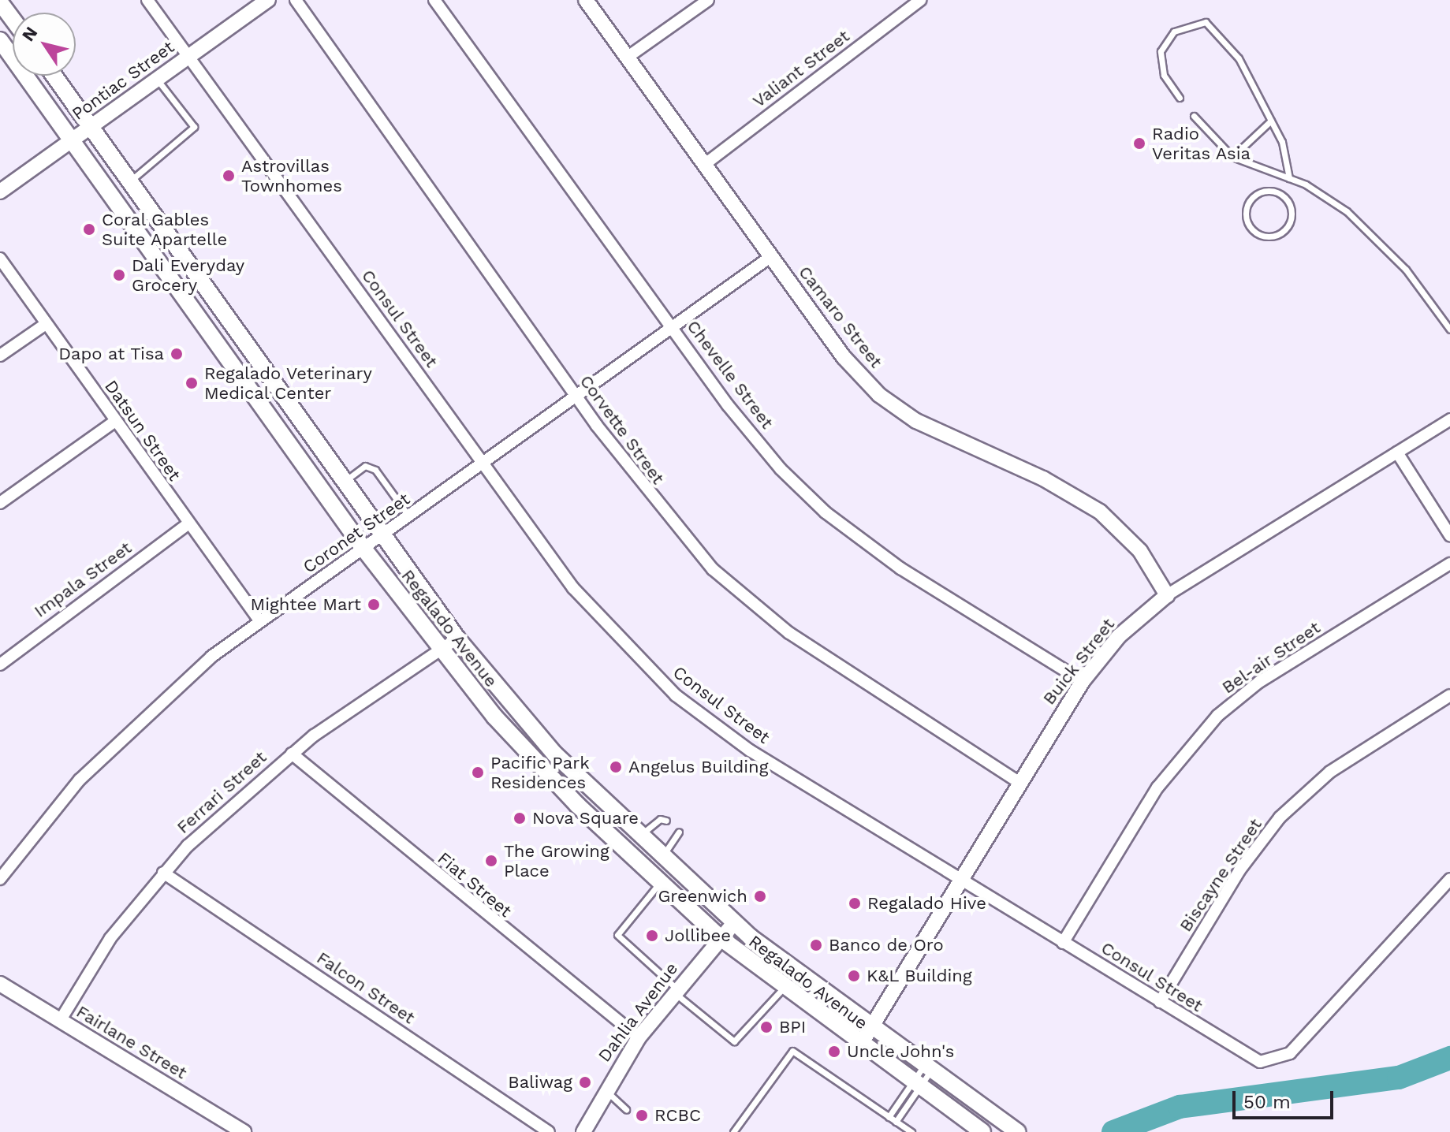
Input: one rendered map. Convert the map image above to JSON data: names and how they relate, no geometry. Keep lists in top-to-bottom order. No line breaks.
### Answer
{"streets":{"main road":["Regalado Avenue"],"street":["Valiant Street","Pontiac Street","Camaro Street","Consul Street","Chevelle Street","Corvette Street","Datsun Street","Coronet Street","Impala Street","Bel-air Street","Buick Street","Ferrari Street","Biscayne Street","Fiat Street","Falcon Street","Dahlia Avenue","Fairlane Street"]},"crossings":[["Valiant Street","Camaro Street"],["Pontiac Street","Consul Street"],["Pontiac Street","Regalado Avenue"],["Camaro Street","Coronet Street"],["Camaro Street","Buick Street"],["Consul Street","Coronet Street"],["Consul Street","Bel-air Street"],["Consul Street","Buick Street"],["Consul Street","Biscayne Street"],["Chevelle Street","Coronet Street"],["Chevelle Street","Buick Street"],["Corvette Street","Coronet Street"],["Corvette Street","Buick Street"],["Datsun Street","Coronet Street"],["Datsun Street","Impala Street"],["Coronet Street","Regalado Avenue"],["Regalado Avenue","Buick Street"],["Regalado Avenue","Ferrari Street"],["Regalado Avenue","Dahlia Avenue"],["Ferrari Street","Fiat Street"],["Ferrari Street","Falcon Street"],["Ferrari Street","Fairlane Street"],["Fiat Street","Dahlia Avenue"]],"places":["Radio Veritas Asia","Astrovillas Townhomes","Coral Gables Suite Apartelle","Dali Everyday Grocery","Dapo at Tisa","Regalado Veterinary Medical Center","Mightee Mart","Angelus Building","Pacific Park Residences","Nova Square","The Growing Place","Greenwich","Regalado Hive","Jollibee","Banco de Oro","K&L Building","BPI","Uncle John's","Baliwag","RCBC"],"scale_bar":"50 m","north":"top left"}
